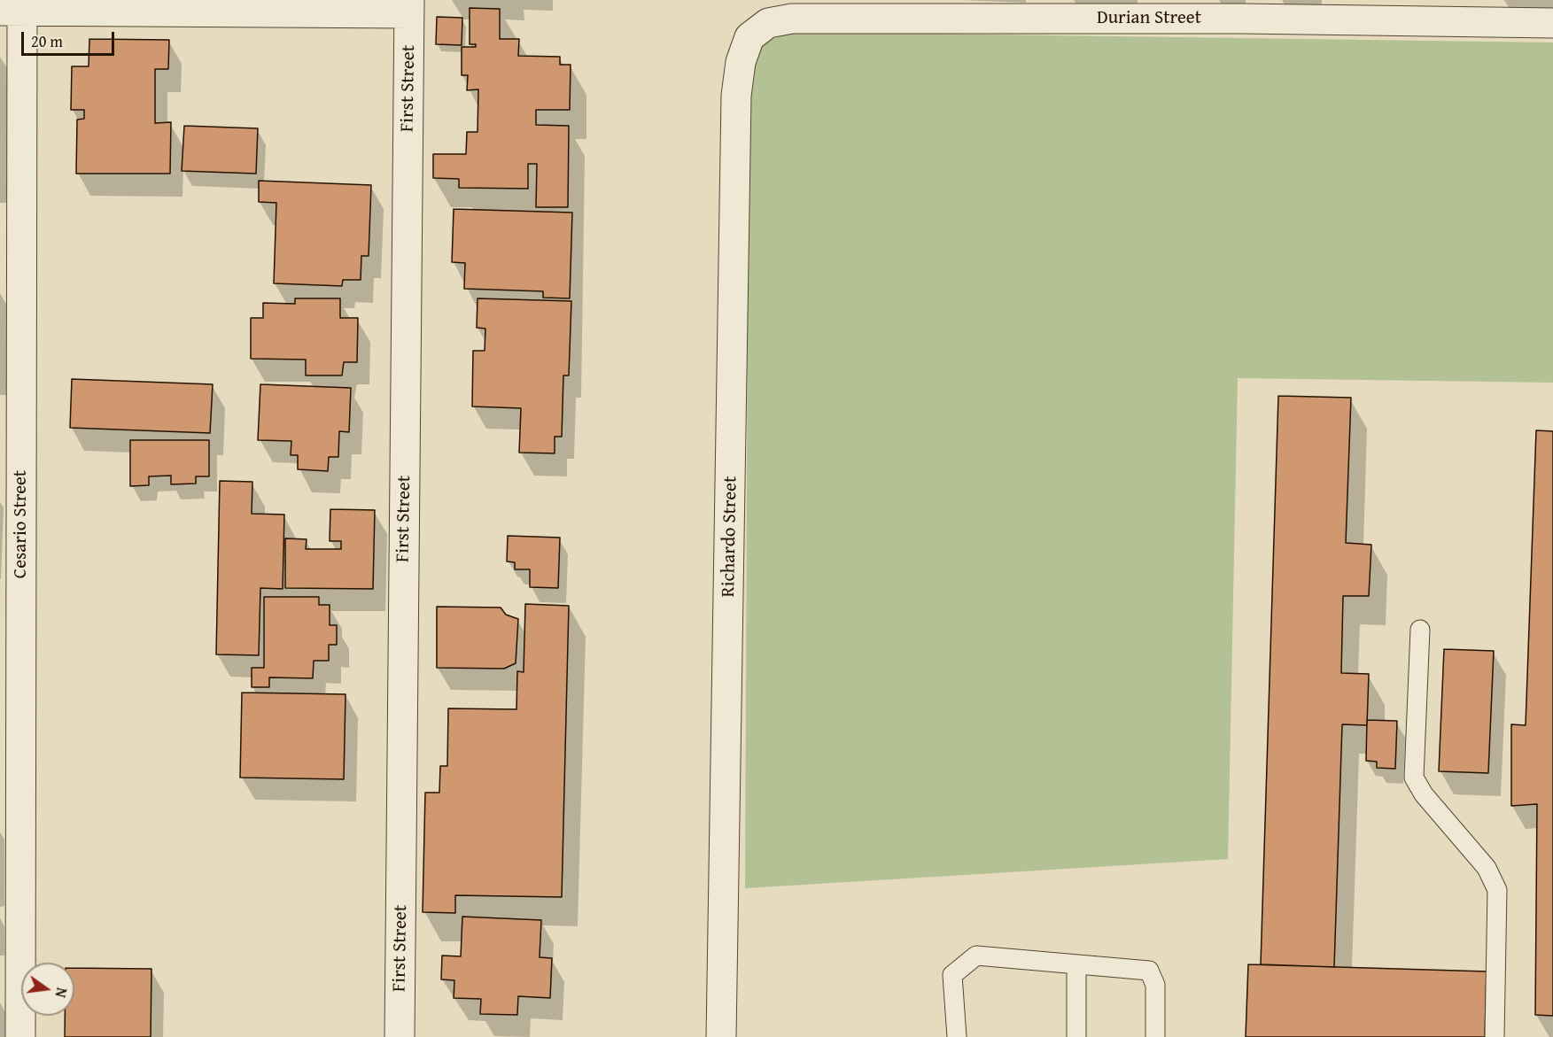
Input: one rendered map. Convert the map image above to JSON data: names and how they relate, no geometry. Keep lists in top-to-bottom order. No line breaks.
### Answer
{"streets":{"street":["Durian Street","First Street","Cesario Street","Richardo Street"]},"crossings":[["Durian Street","Richardo Street"]],"scale_bar":"20 m","north":"right"}
